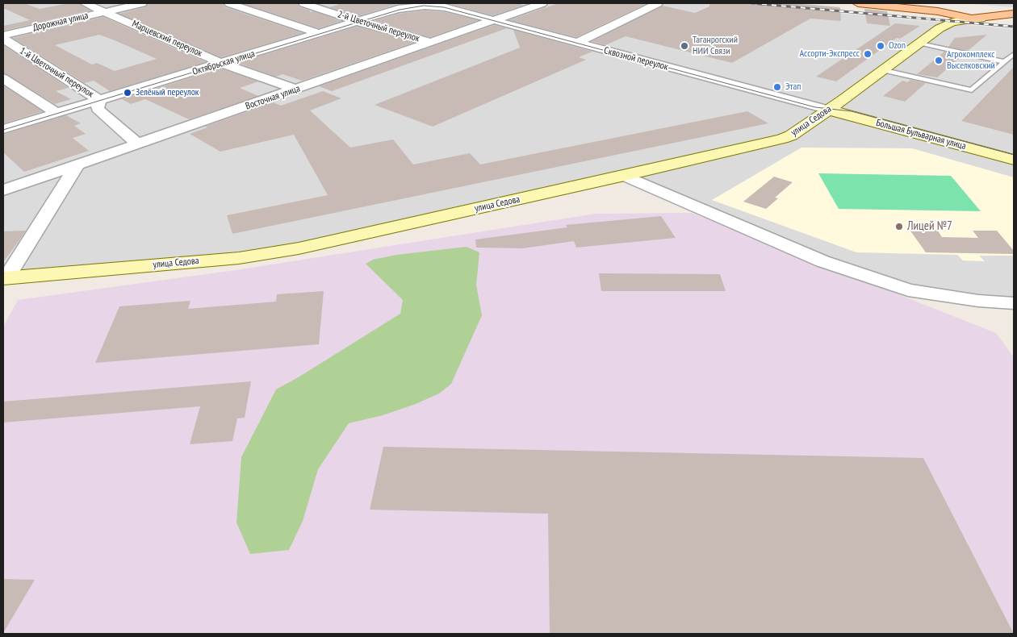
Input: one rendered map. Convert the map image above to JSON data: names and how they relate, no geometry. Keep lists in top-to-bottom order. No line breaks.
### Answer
{"streets":{"main road":["улица Седова","Большая Бульварная улица"],"street":["Дорожная улица","2-й Цветочный переулок","Марцевский переулок","Сквозной переулок","Октябрьская улица","1-й Цветочный переулок","Восточная улица"]},"crossings":[["Дорожная улица","Марцевский переулок"],["2-й Цветочный переулок","Октябрьская улица"],["2-й Цветочный переулок","Восточная улица"],["Марцевский переулок","Октябрьская улица"],["Марцевский переулок","Восточная улица"],["Сквозной переулок","Октябрьская улица"],["Сквозной переулок","Восточная улица"],["Сквозной переулок","улица Седова"],["Сквозной переулок","Большая Бульварная улица"],["Октябрьская улица","1-й Цветочный переулок"],["1-й Цветочный переулок","Восточная улица"],["улица Седова","Большая Бульварная улица"]],"places":["Таганрогский НИИ Связи","Ozon","Ассорти-Экспресс","Агрокомплекс Выселковский","Этап","Зелёный переулок","Лицей №7"]}
